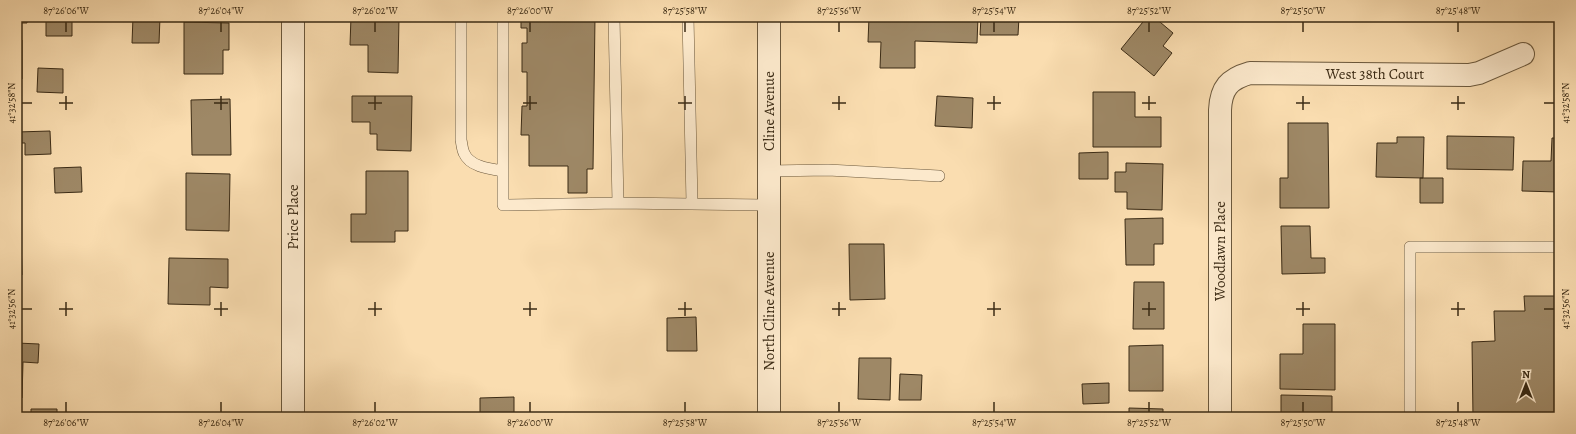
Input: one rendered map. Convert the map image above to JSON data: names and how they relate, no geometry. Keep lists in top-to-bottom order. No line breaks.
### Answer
{"streets":{"street":["West 38th Court","Cline Avenue","Price Place","Woodlawn Place","North Cline Avenue"]},"crossings":[["West 38th Court","Woodlawn Place"],["Cline Avenue","North Cline Avenue"]],"north":"top","coordinates":["87°26'06\"W","87°26'04\"W","87°26'02\"W","87°26'00\"W","87°25'58\"W","87°25'56\"W","87°25'54\"W","87°25'52\"W","87°25'50\"W","87°25'48\"W","41°32'58\"N","41°32'56\"N"]}
